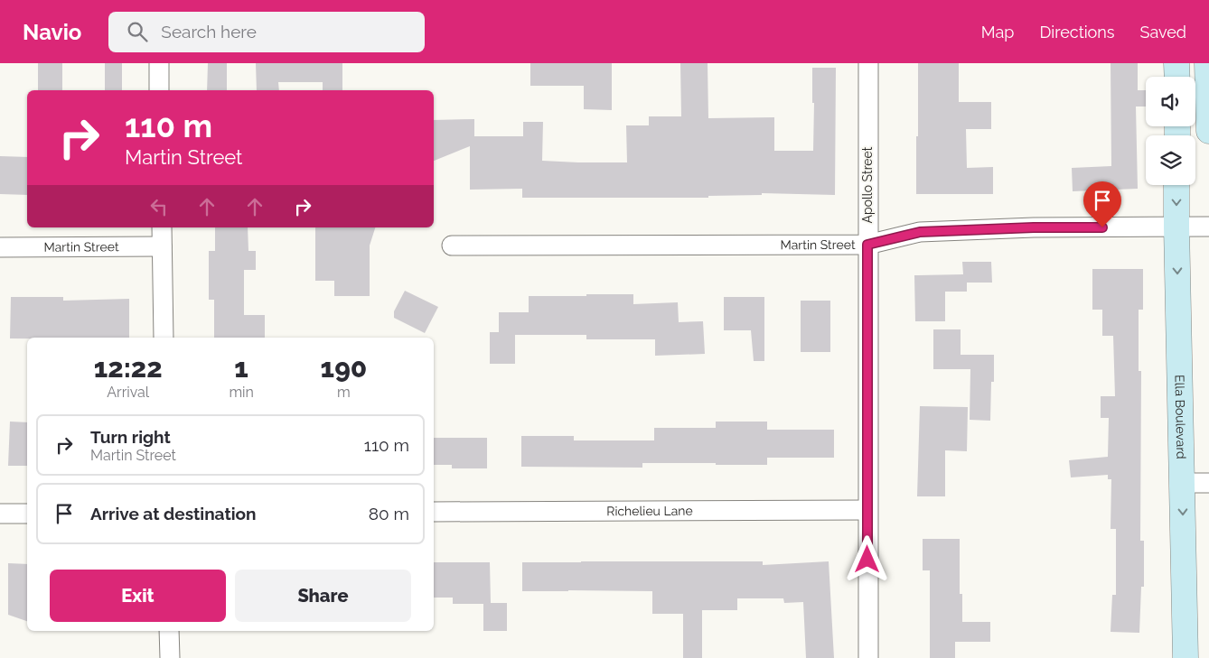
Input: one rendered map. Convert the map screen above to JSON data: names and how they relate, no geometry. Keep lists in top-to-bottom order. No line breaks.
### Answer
{"streets":{"main road":["Ella Boulevard"],"street":["Apollo Street","Martin Street","Richelieu Lane"]},"crossings":[["Apollo Street","Martin Street"],["Apollo Street","Richelieu Lane"],["Martin Street","Ella Boulevard"]],"one_way":["Ella Boulevard"],"page":{"header":"Navio","search":"Search here","nav":["Map","Directions","Saved"],"turn":["110 m","Martin Street"],"eta":["12:22","Arrival","1","min","190","m"],"list":[{"name":"Turn right","note":"Martin Street","value":"110 m"},{"name":"Arrive at destination","value":"80 m"}],"buttons":["Exit","Share"]}}
